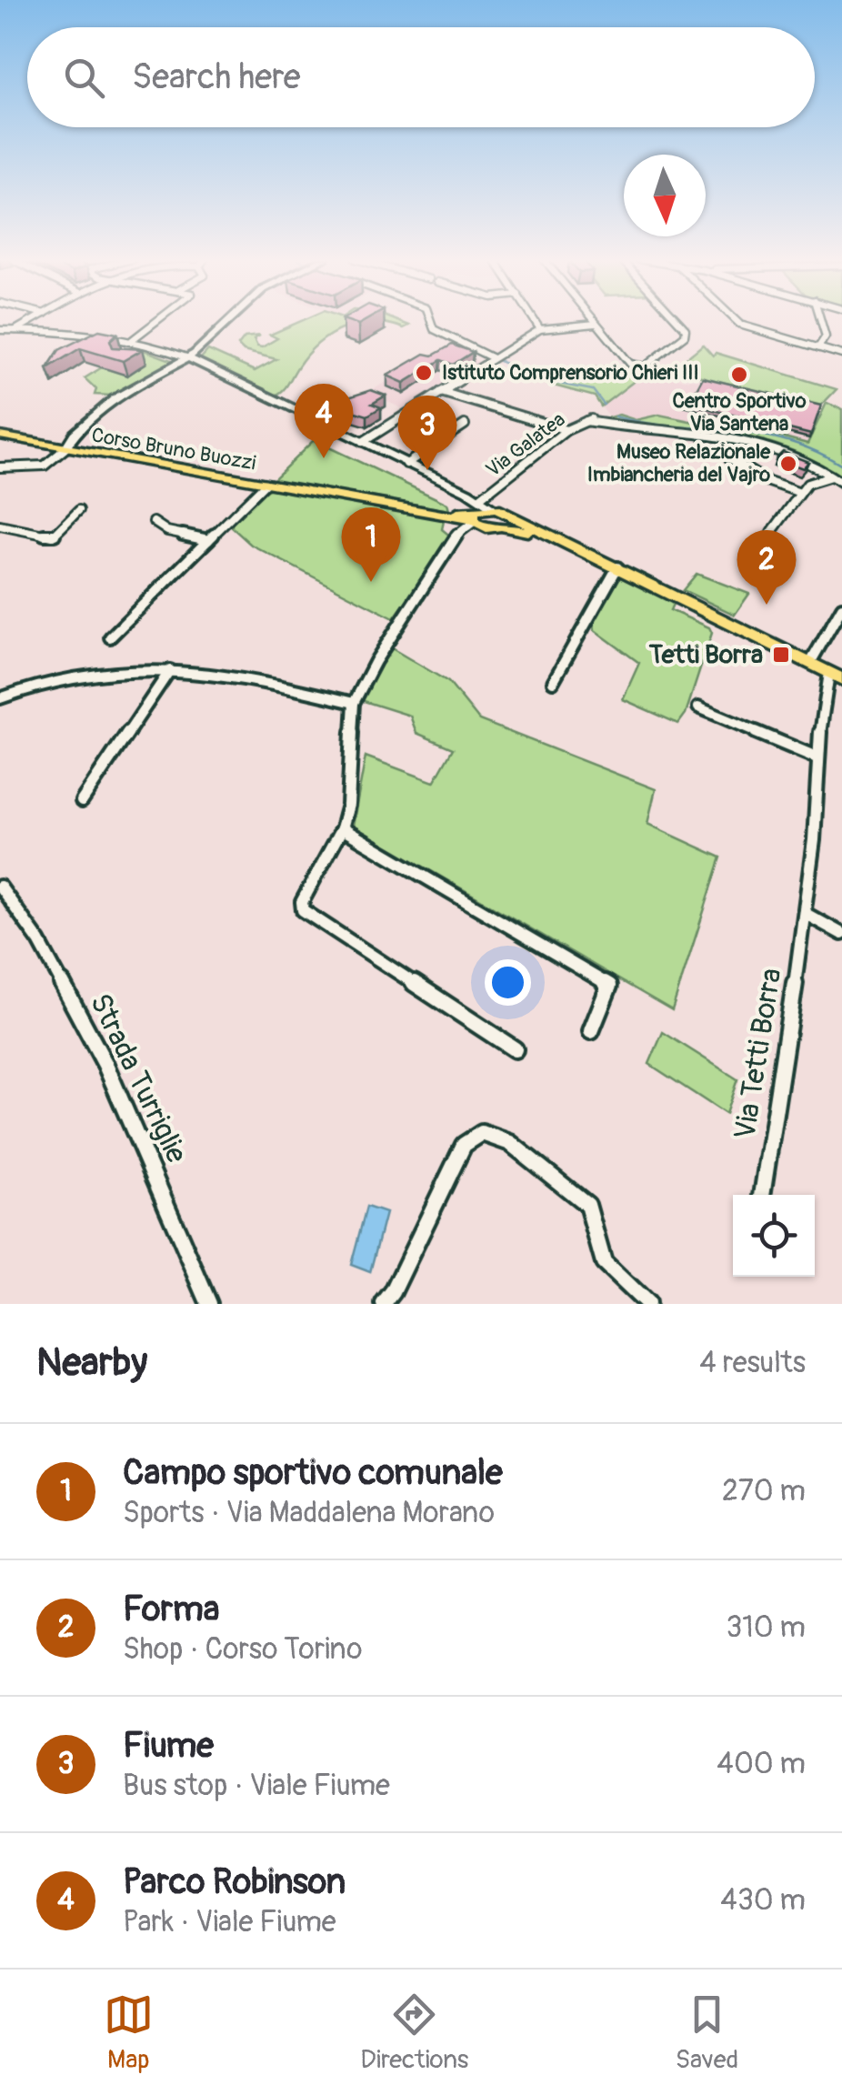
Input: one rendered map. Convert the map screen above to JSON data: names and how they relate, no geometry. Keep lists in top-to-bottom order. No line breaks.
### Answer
{"streets":{"main road":["Corso Bruno Buozzi"],"street":["Via Galatea","Via Tetti Borra","Strada Turriglie"]},"crossings":[["Via Galatea","Corso Bruno Buozzi"]],"places":{"other":["Istituto Comprensorio Chieri III","Centro Sportivo Via Santena","Museo Relazionale Imbiancheria del Vajro"],"transit":["Tetti Borra"]},"north":"bottom","page":{"search":"Search here","pins":["4","3","1","2"],"heading":["Nearby","4 results"],"list":[{"mark":"1","name":"Campo sportivo comunale","note":"Sports · Via Maddalena Morano","value":"270 m"},{"mark":"2","name":"Forma","note":"Shop · Corso Torino","value":"310 m"},{"mark":"3","name":"Fiume","note":"Bus stop · Viale Fiume","value":"400 m"},{"mark":"4","name":"Parco Robinson","note":"Park · Viale Fiume","value":"430 m"}],"nav":["Map","Directions","Saved"]}}
